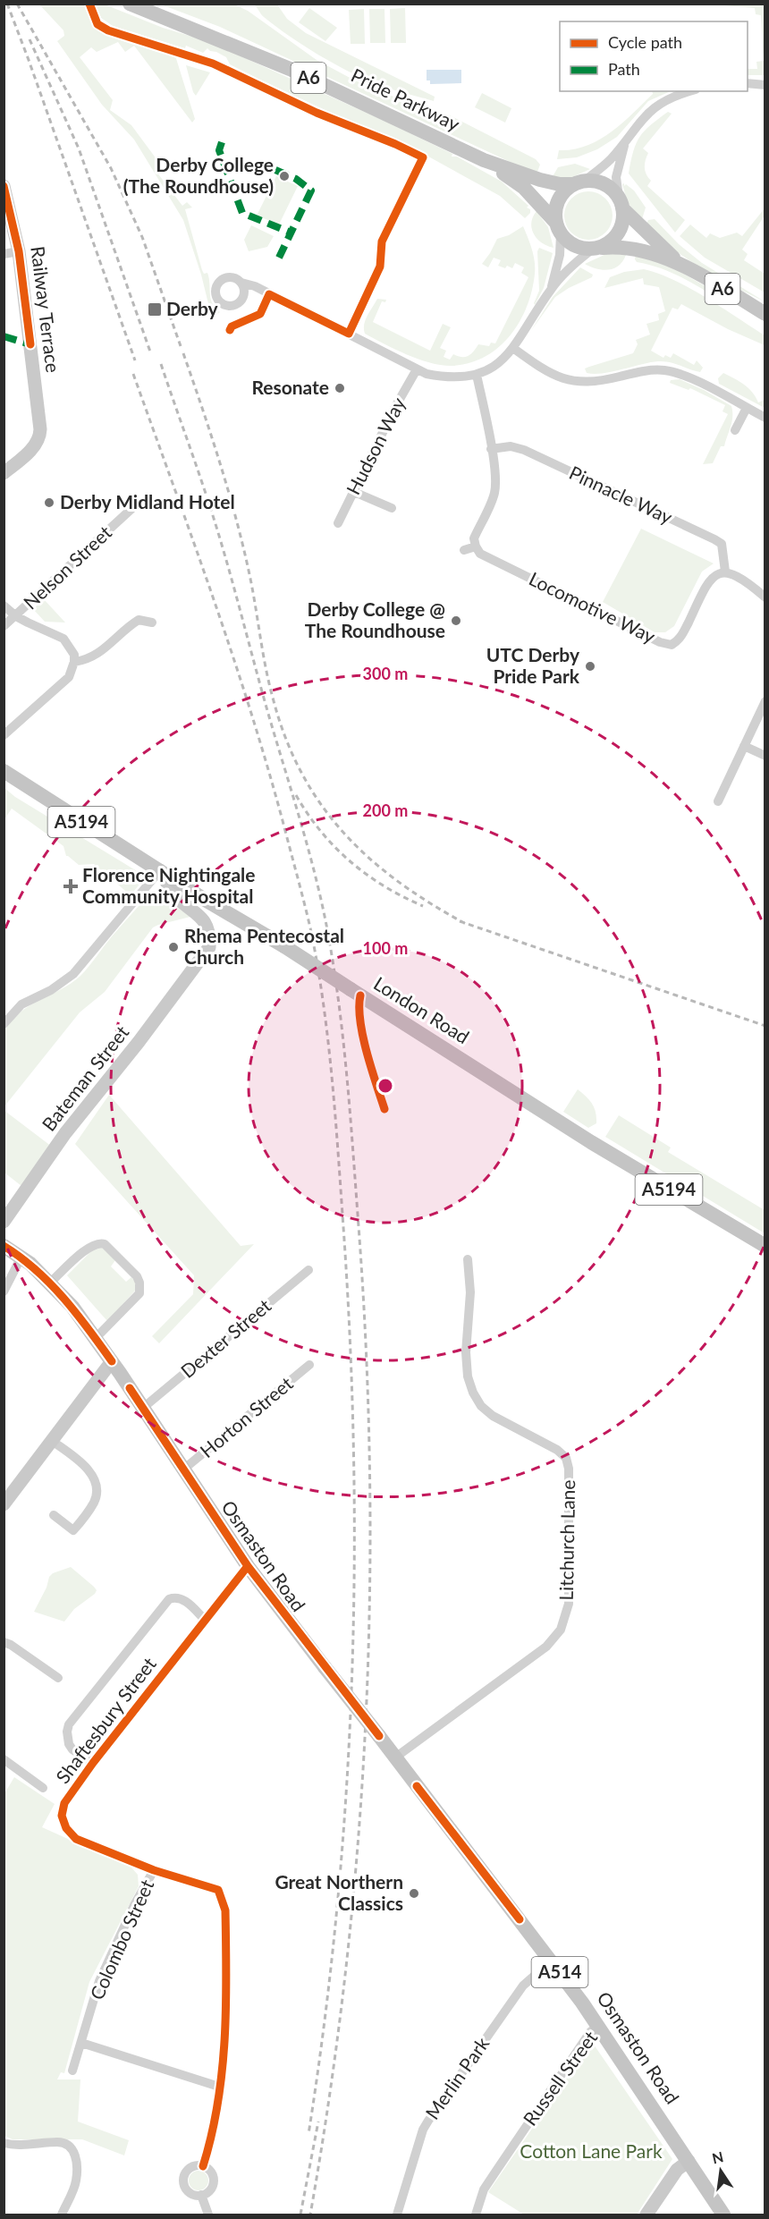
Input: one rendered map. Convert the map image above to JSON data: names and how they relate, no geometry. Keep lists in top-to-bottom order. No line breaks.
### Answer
{"streets":{"main road":["A6","Pride Parkway","A5194","London Road","Osmaston Road","A514"],"street":["Railway Terrace","Hudson Way","Pinnacle Way","Nelson Street","Locomotive Way","Bateman Street","Dexter Street","Horton Street","Litchurch Lane","Shaftesbury Street","Colombo Street","Merlin Park","Russell Street"]},"crossings":[["A6","Pride Parkway"],["Pinnacle Way","Locomotive Way"],["London Road","Bateman Street"],["Dexter Street","Osmaston Road"],["Horton Street","Osmaston Road"],["Litchurch Lane","Osmaston Road"],["Osmaston Road","Shaftesbury Street"],["Osmaston Road","Merlin Park"],["Osmaston Road","Russell Street"],["Shaftesbury Street","Colombo Street"]],"parks":["Cotton Lane Park"],"places":{"other":["Derby College (The Roundhouse)","Resonate","Derby Midland Hotel","Derby College @ The Roundhouse","UTC Derby Pride Park","Rhema Pentecostal Church","Great Northern Classics"],"transit":["Derby"],"health":["Florence Nightingale Community Hospital"]},"legend":["Cycle path","Path"],"north":"top","rings":["300 m","200 m","100 m"]}
